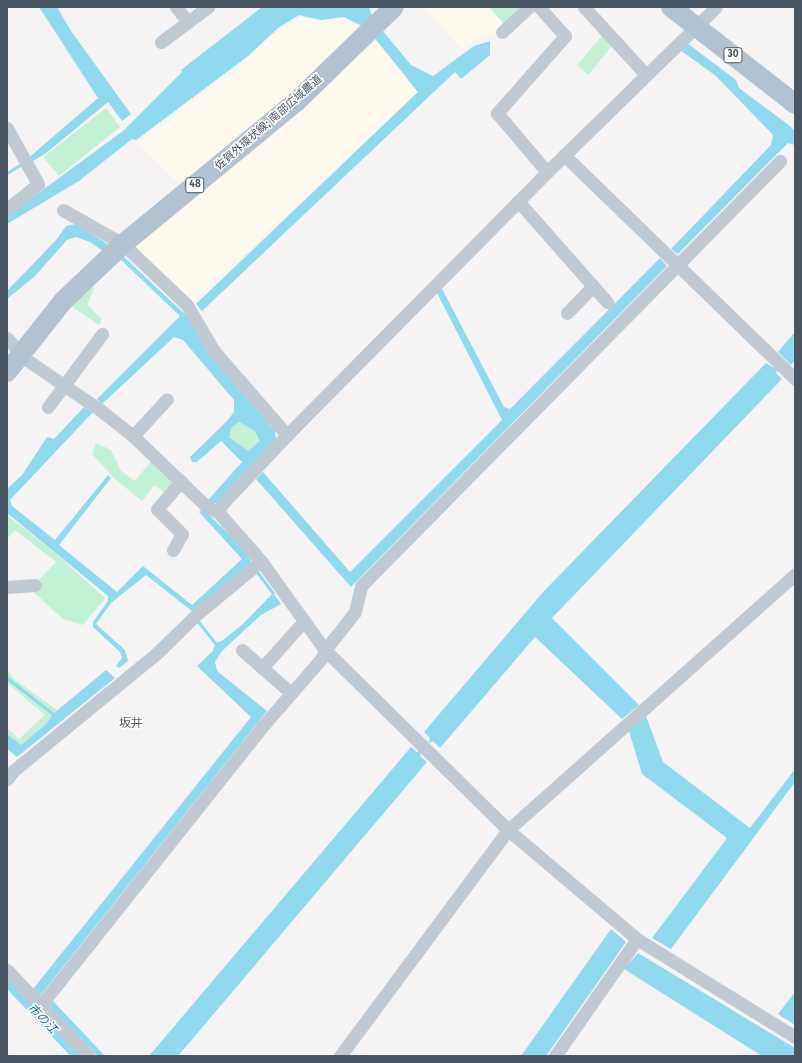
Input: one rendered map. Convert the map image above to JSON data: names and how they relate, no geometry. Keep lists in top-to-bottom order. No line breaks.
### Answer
{"streets":{"main road":["30","佐賀外環状線; 南部広域農道","48"]},"districts":["坂井"],"water":["市の江"]}
